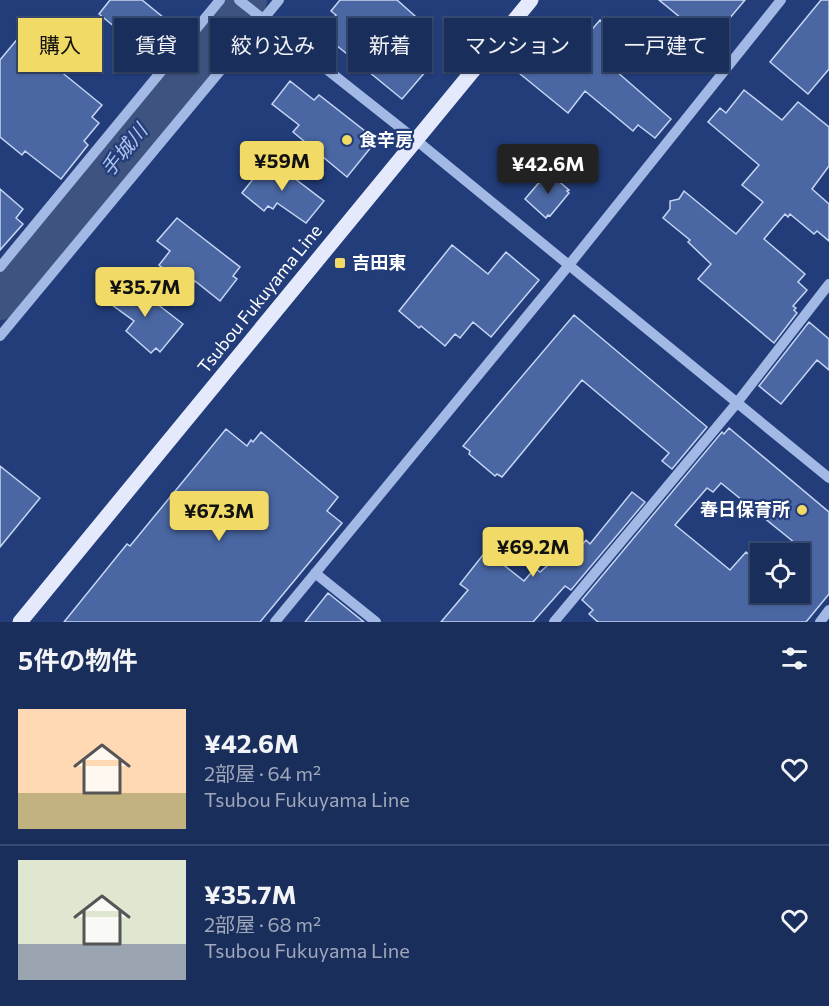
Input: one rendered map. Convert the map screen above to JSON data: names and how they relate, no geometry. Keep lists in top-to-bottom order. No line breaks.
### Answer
{"streets":{"main road":["Tsubou Fukuyama Line"]},"water":["手城川"],"places":{"other":["食辛房","春日保育所"],"transit":["吉田東"]},"page":{"chip":["購入","賃貸","絞り込み","新着","マンション","一戸建て"],"price":["¥59M","¥42.6M","¥35.7M","¥67.3M","¥69.2M"],"heading":"5件の物件","list":[{"name":"¥42.6M","note":"2部屋 · 64 m² · Tsubou Fukuyama Line"},{"name":"¥35.7M","note":"2部屋 · 68 m² · Tsubou Fukuyama Line"}]}}
